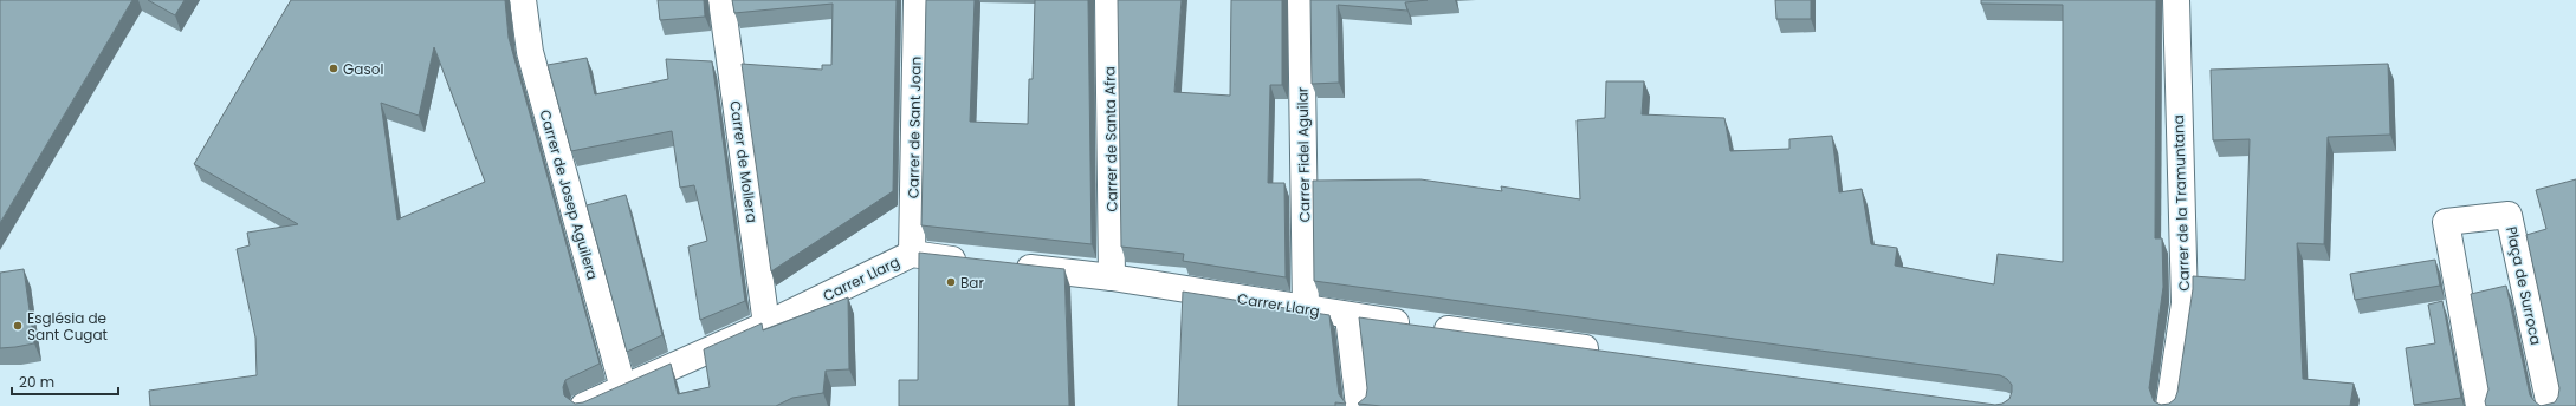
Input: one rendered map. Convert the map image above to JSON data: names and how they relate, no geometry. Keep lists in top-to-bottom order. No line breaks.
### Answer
{"streets":{"street":["Carrer de Sant Joan","Carrer de Santa Afra","Carrer Fidel Aguilar","Carrer de Mollera","Carrer de Josep Aguilera","Carrer de la Tramuntana","Carrer Llarg","Plaça de Surroca"]},"crossings":[["Carrer de Sant Joan","Carrer Llarg"],["Carrer de Santa Afra","Carrer Llarg"],["Carrer Fidel Aguilar","Carrer Llarg"],["Carrer de Mollera","Carrer Llarg"],["Carrer de Josep Aguilera","Carrer Llarg"]],"places":["Gasol","Bar","Església de Sant Cugat"],"scale_bar":"20 m"}
